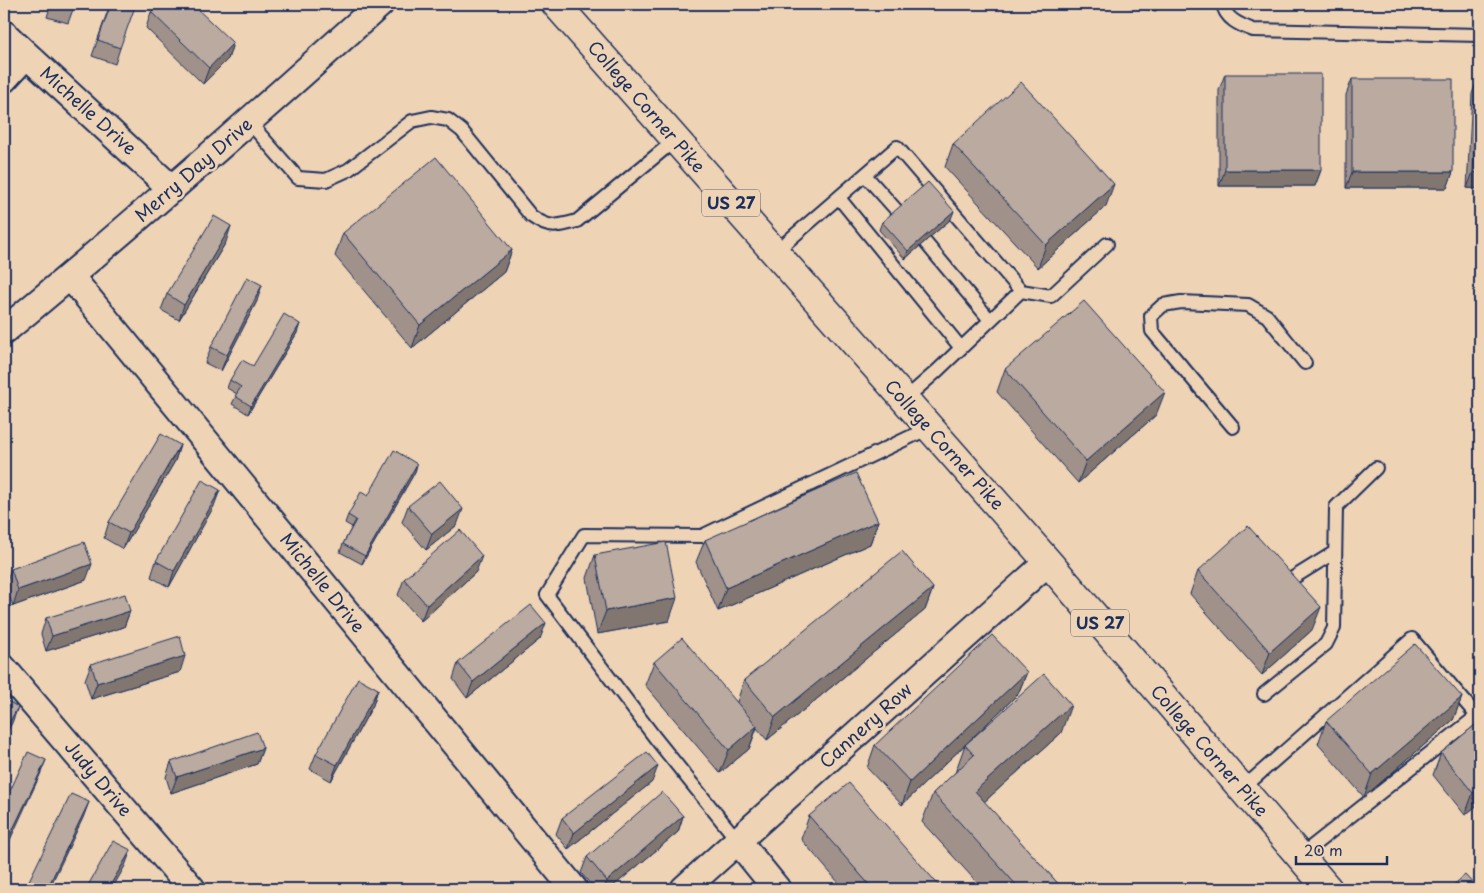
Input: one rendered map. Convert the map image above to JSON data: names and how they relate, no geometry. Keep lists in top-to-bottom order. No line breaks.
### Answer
{"streets":{"highway":["College Corner Pike","US 27"],"street":["Michelle Drive","Merry Day Drive","Cannery Row","Judy Drive"]},"crossings":[["College Corner Pike","Cannery Row"],["Michelle Drive","Merry Day Drive"]],"scale_bar":"20 m"}
